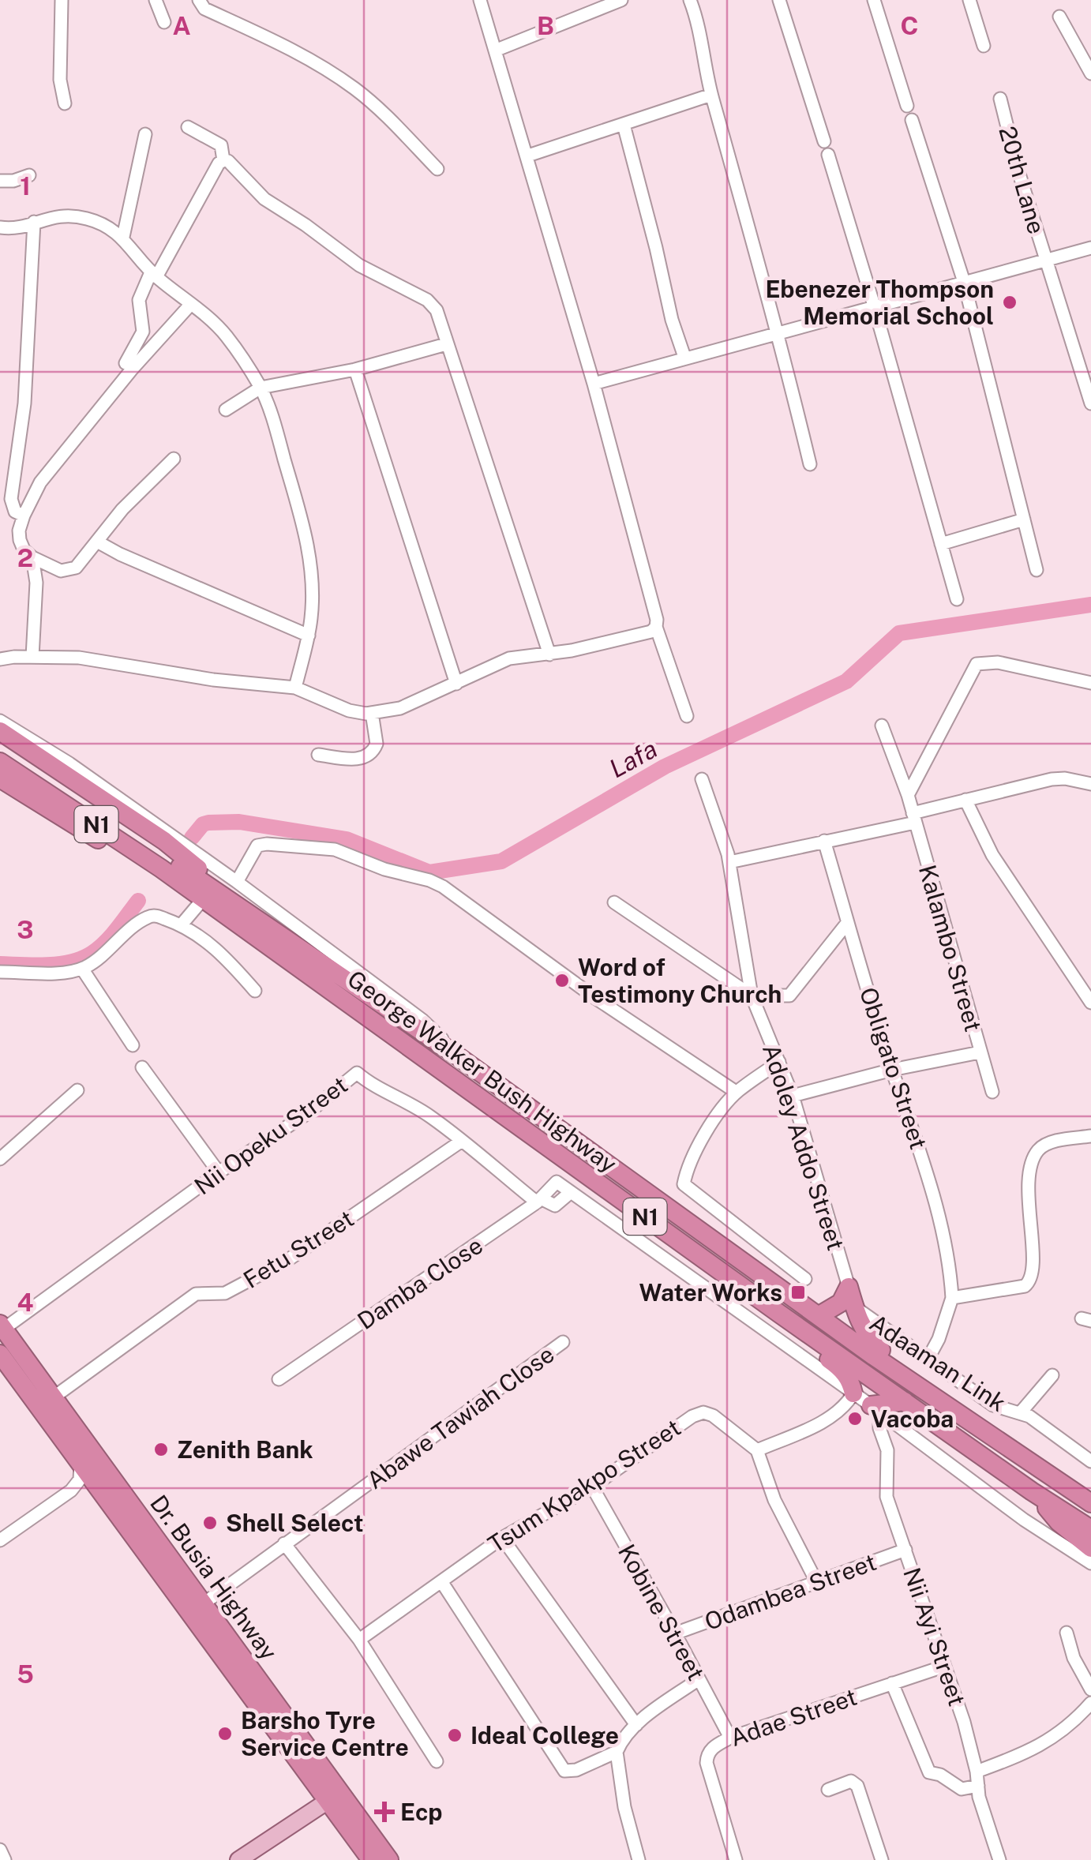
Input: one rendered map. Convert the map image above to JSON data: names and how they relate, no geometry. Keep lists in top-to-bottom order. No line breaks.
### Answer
{"streets":{"highway":["N1","George Walker Bush Highway","Dr. Busia Highway"],"street":["20th Lane","Kalambo Street","Obligato Street","Nii Opeku Street","Adoley Addo Street","Fetu Street","Damba Close","Adaaman Link","Abawe Tawiah Close","Tsum Kpakpo Street","Odambea Street","Kobine Street","Nii Ayi Street","Adae Street"]},"crossings":[["N1","George Walker Bush Highway"],["Kalambo Street","Obligato Street"],["Kalambo Street","Adoley Addo Street"],["Nii Opeku Street","Fetu Street"],["Nii Opeku Street","Damba Close"],["Nii Opeku Street","Dr. Busia Highway"],["Fetu Street","Dr. Busia Highway"],["Abawe Tawiah Close","Dr. Busia Highway"],["Tsum Kpakpo Street","Kobine Street"],["Odambea Street","Kobine Street"],["Odambea Street","Nii Ayi Street"],["Kobine Street","Adae Street"],["Nii Ayi Street","Adae Street"]],"water":["Lafa"],"places":{"other":["Ebenezer Thompson Memorial School","Word of Testimony Church","Vacoba","Zenith Bank","Shell Select","Barsho Tyre Service Centre","Ideal College"],"transit":["Water Works"],"health":["Ecp"]},"grid":{"columns":["A","B","C"],"rows":["1","2","3","4","5"]}}
